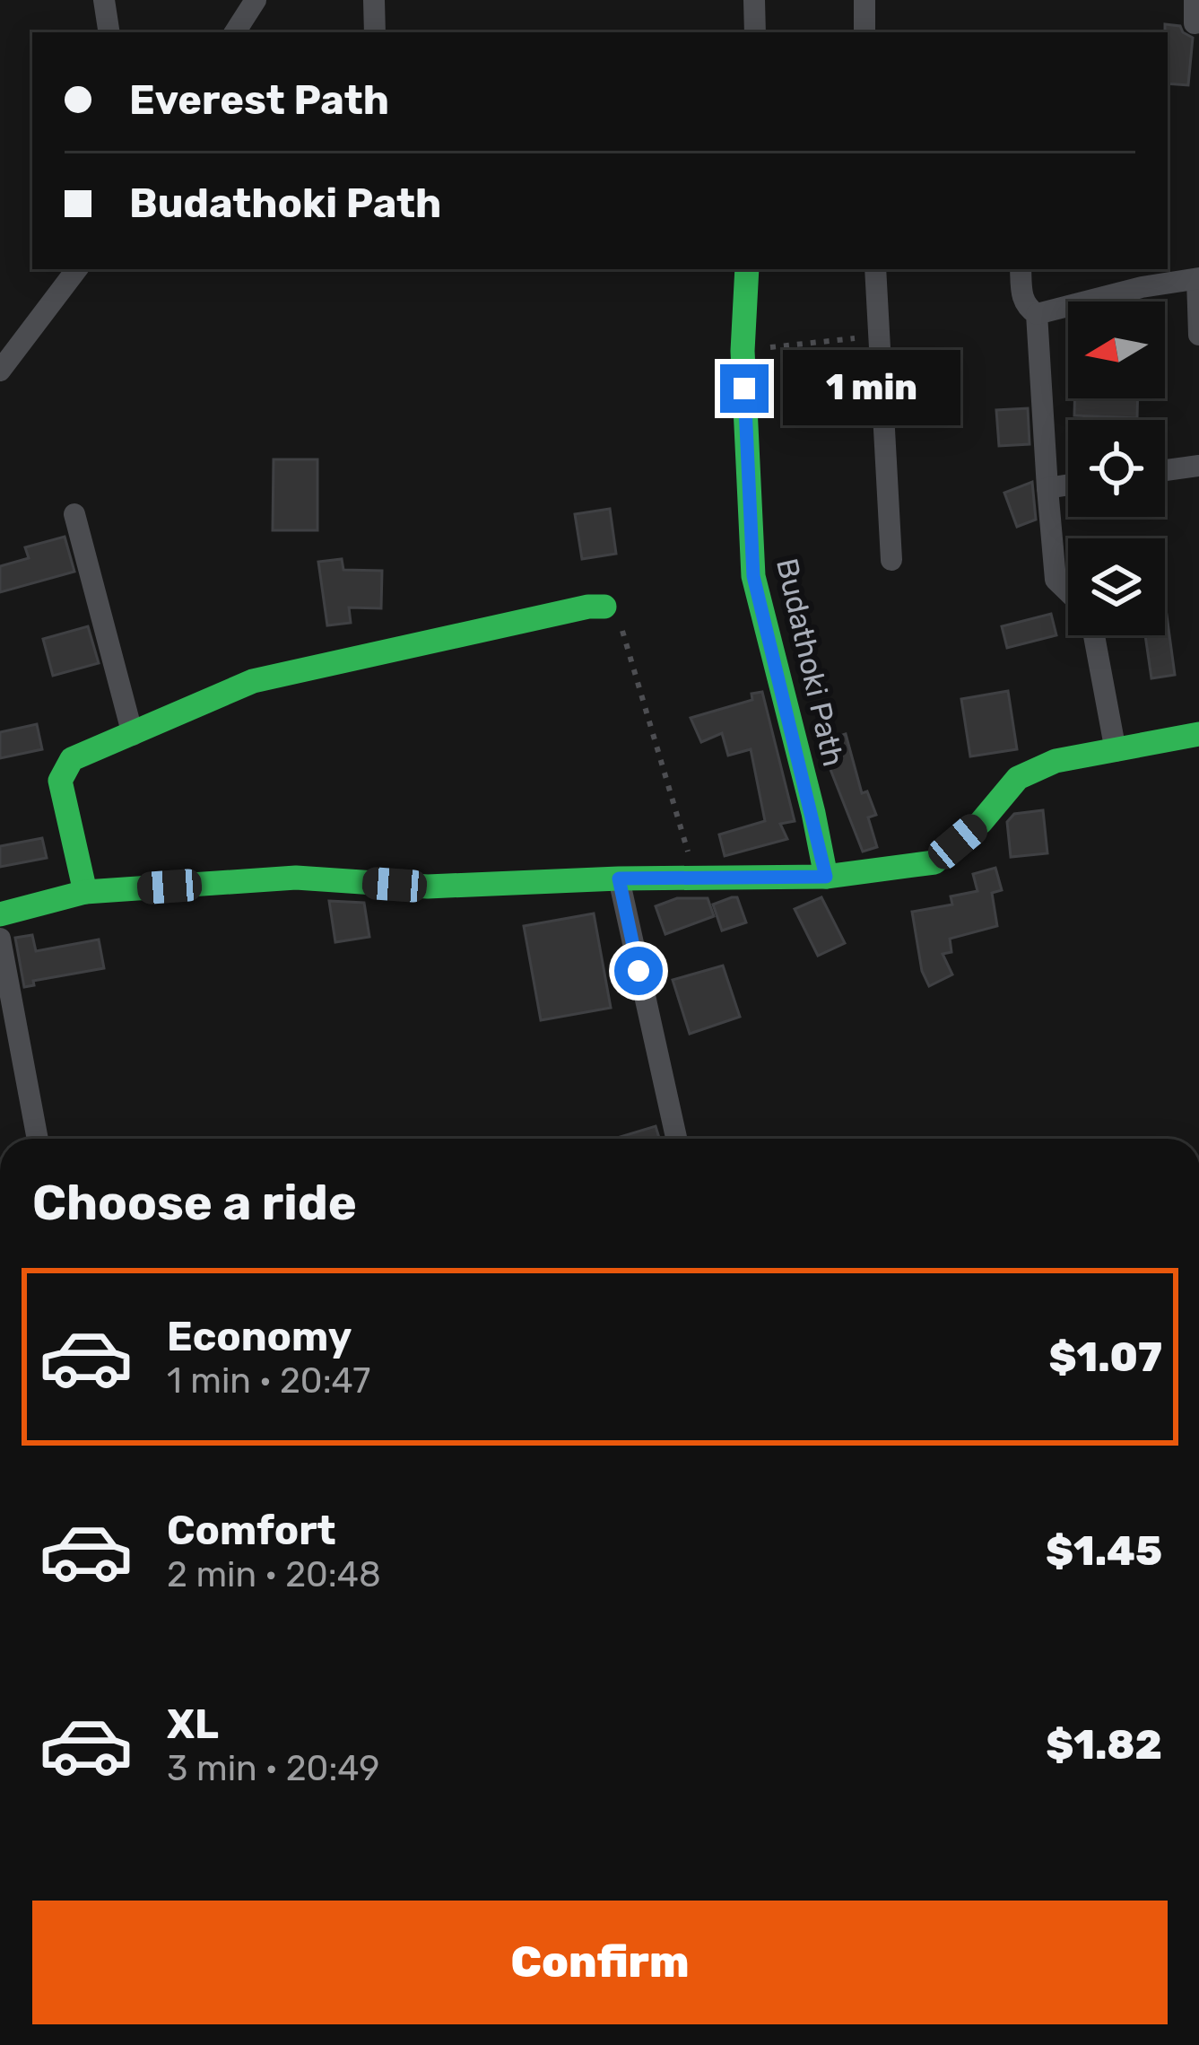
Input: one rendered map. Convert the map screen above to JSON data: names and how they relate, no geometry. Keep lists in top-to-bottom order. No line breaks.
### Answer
{"streets":{"street":["Budathoki Path"]},"north":"left","page":{"banner":["Everest Path","Budathoki Path"],"bubble":"1 min","heading":"Choose a ride","list":[{"name":"Economy","note":"1 min · 20:47","value":"$1.07"},{"name":"Comfort","note":"2 min · 20:48","value":"$1.45"},{"name":"XL","note":"3 min · 20:49","value":"$1.82"}],"buttons":"Confirm"}}
